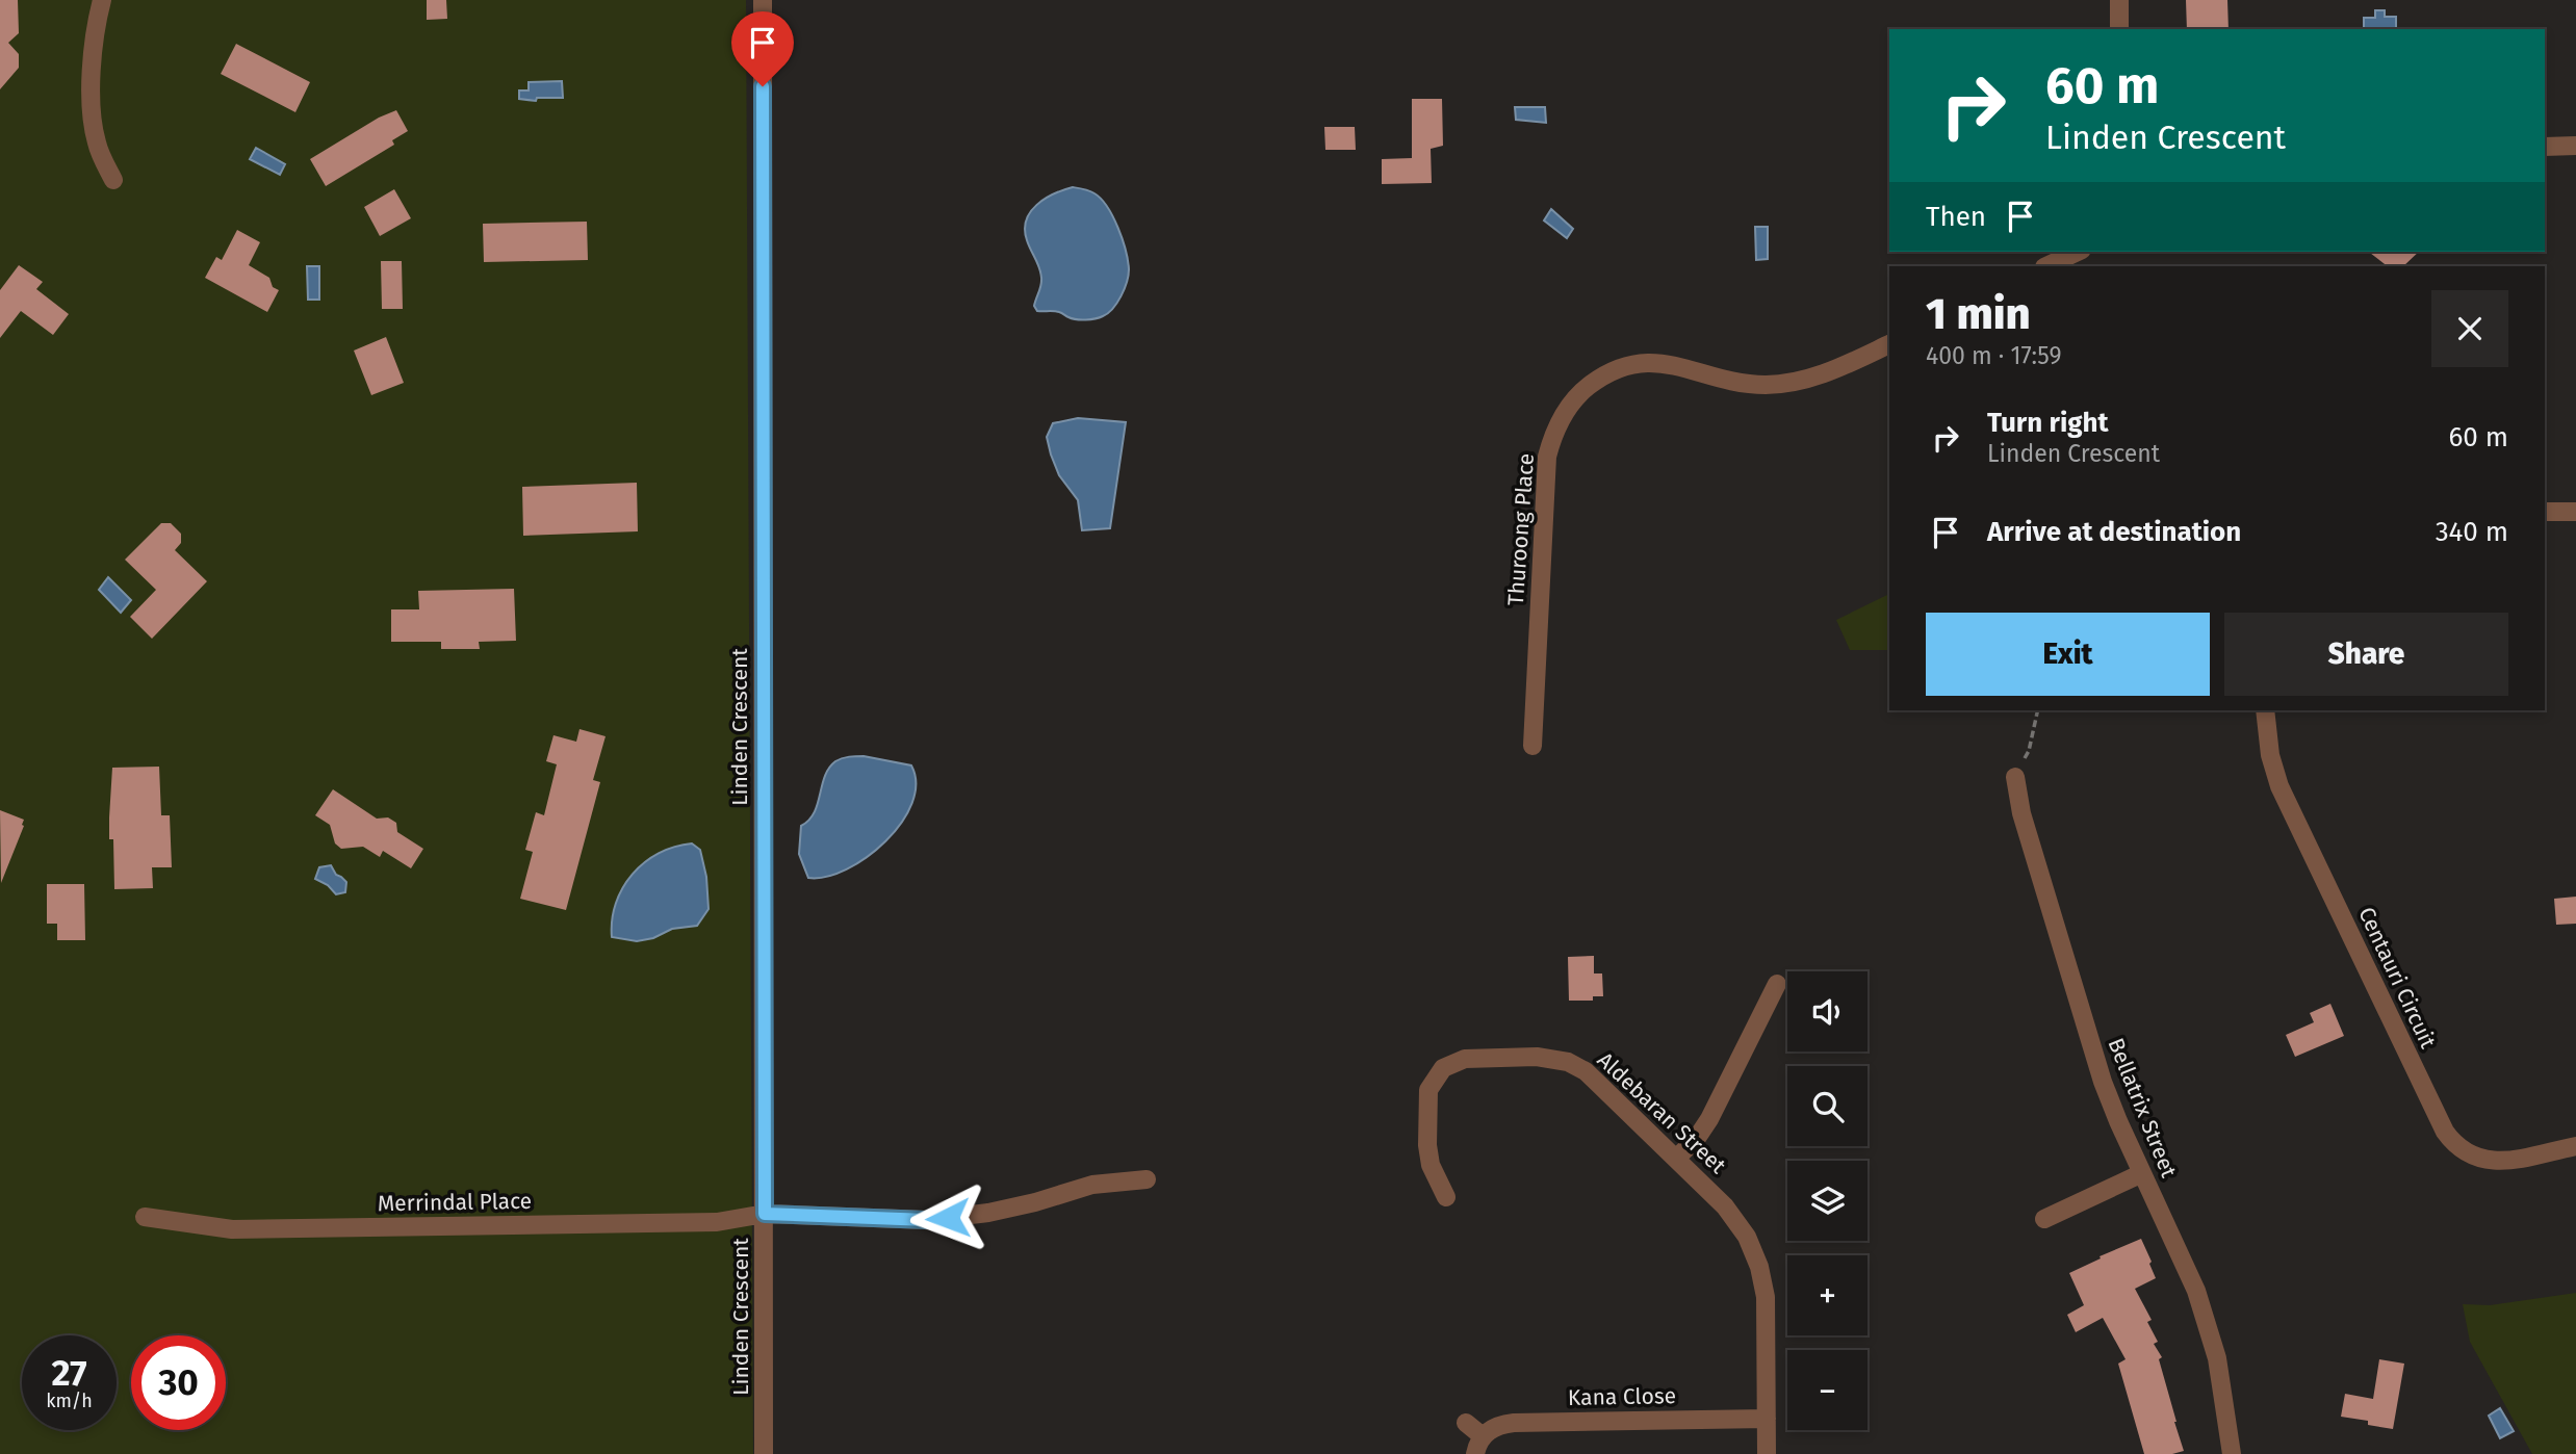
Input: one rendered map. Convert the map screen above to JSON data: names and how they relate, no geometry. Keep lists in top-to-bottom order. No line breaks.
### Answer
{"streets":{"street":["Thuroong Place","Linden Crescent","Centauri Circuit","Bellatrix Street","Aldebaran Street","Merrindal Place","Kana Close"]},"crossings":[["Linden Crescent","Merrindal Place"],["Aldebaran Street","Kana Close"]],"page":{"turn":["60 m","Linden Crescent"],"then":"Then","heading":["1 min","400 m · 17:59"],"list":[{"name":"Turn right","note":"Linden Crescent","value":"60 m"},{"name":"Arrive at destination","value":"340 m"}],"buttons":["Exit","Share"],"map_buttons":["+","−"],"speed":"27 km/h","limit":"30"}}
